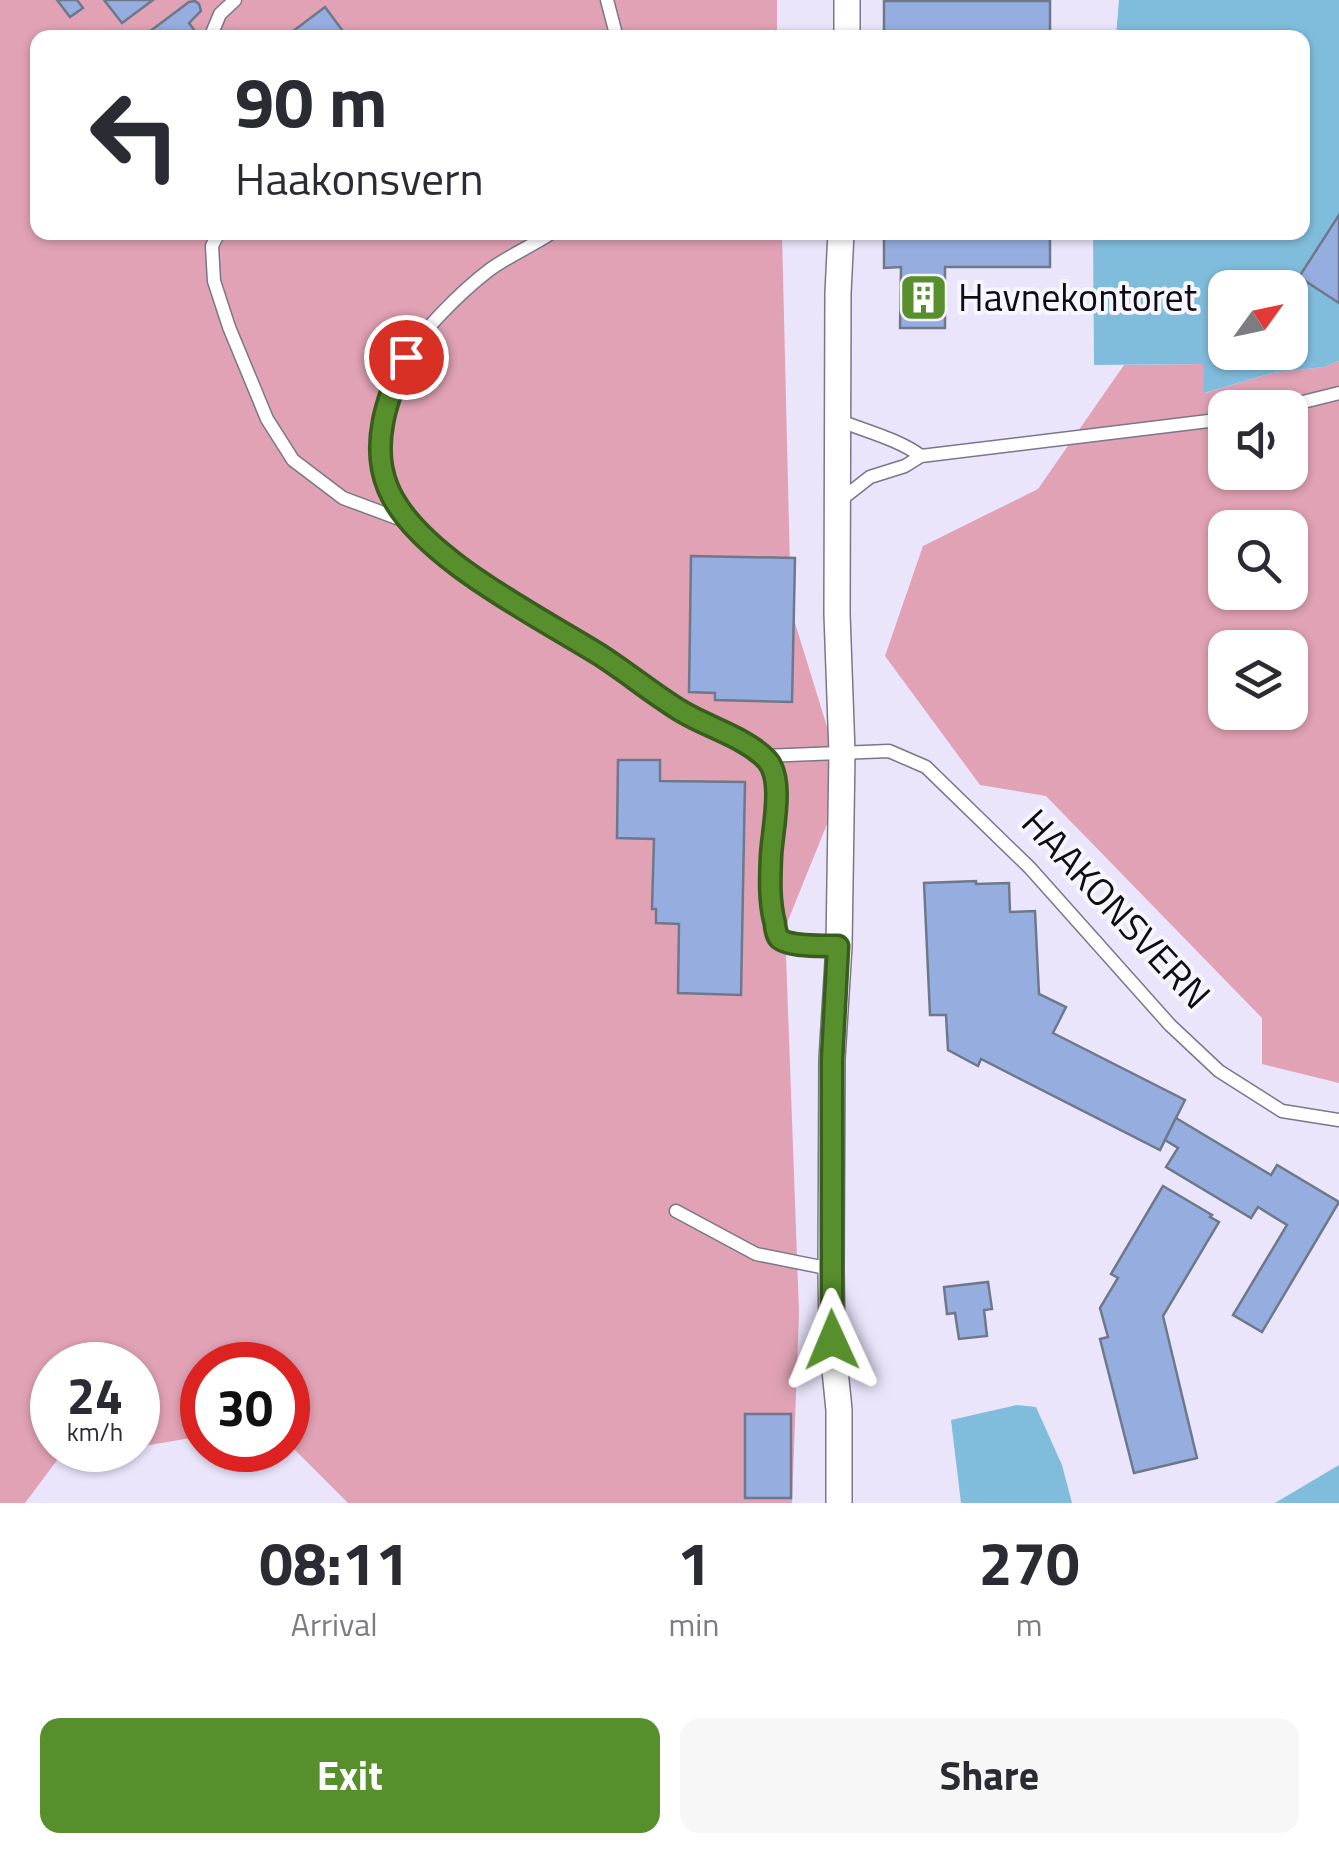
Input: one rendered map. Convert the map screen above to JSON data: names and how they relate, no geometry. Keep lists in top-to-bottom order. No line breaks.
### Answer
{"streets":{"lane":["HAAKONSVERN"]},"places":{"building":["Havnekontoret"]},"north":"top right","page":{"turn":["90 m","Haakonsvern"],"speed":"24 km/h","limit":"30","eta":["08:11","Arrival","1","min","270","m"],"buttons":["Exit","Share"]}}
